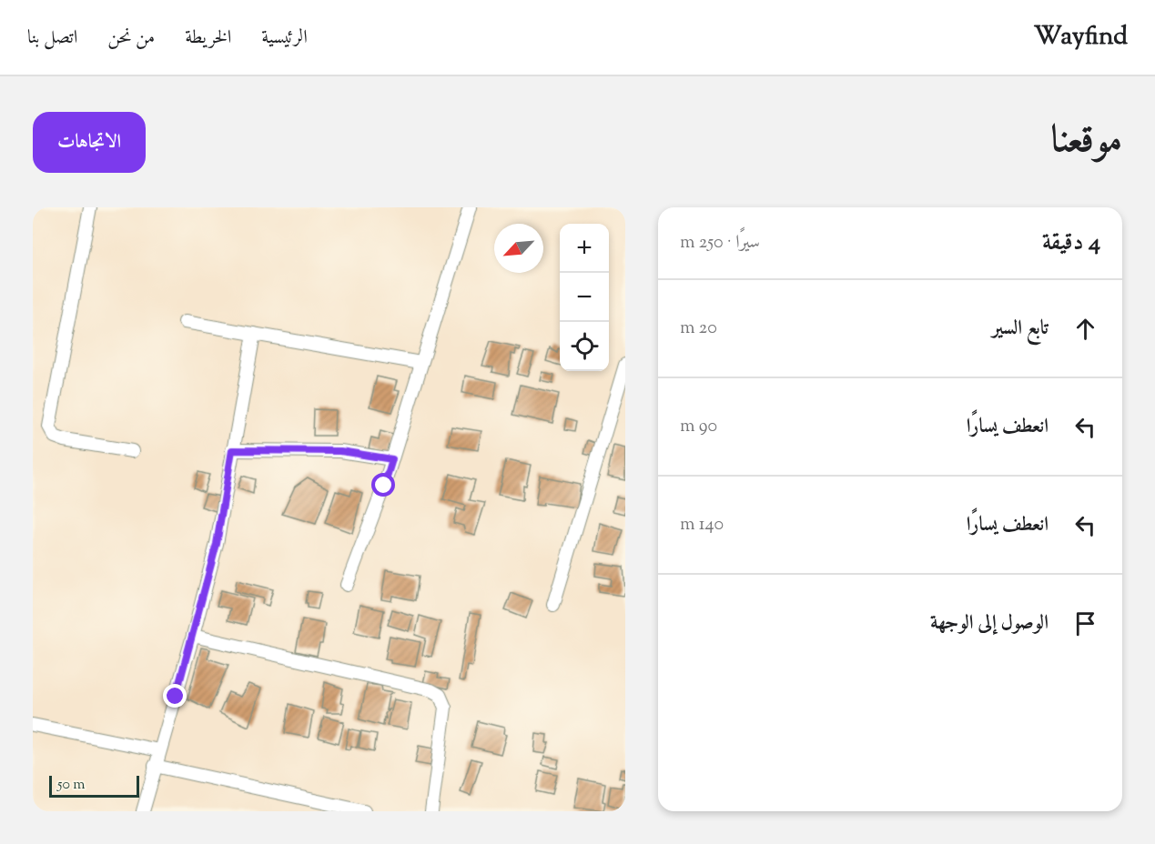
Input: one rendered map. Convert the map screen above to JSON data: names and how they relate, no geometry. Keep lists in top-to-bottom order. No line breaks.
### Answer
{"scale_bar":"50 m","north":"bottom left","page":{"header":"Wayfind","nav":["الرئيسية","الخريطة","من نحن","اتصل بنا"],"title":"موقعنا","buttons":"الاتجاهات","heading":["4 دقيقة","سيرًا · 250 m"],"map_buttons":["+","−"],"list":[["تابع السير","20 m"],["انعطف يسارًا","90 m"],["انعطف يسارًا","140 m"],"الوصول إلى الوجهة"],"scale":"50 m"}}
